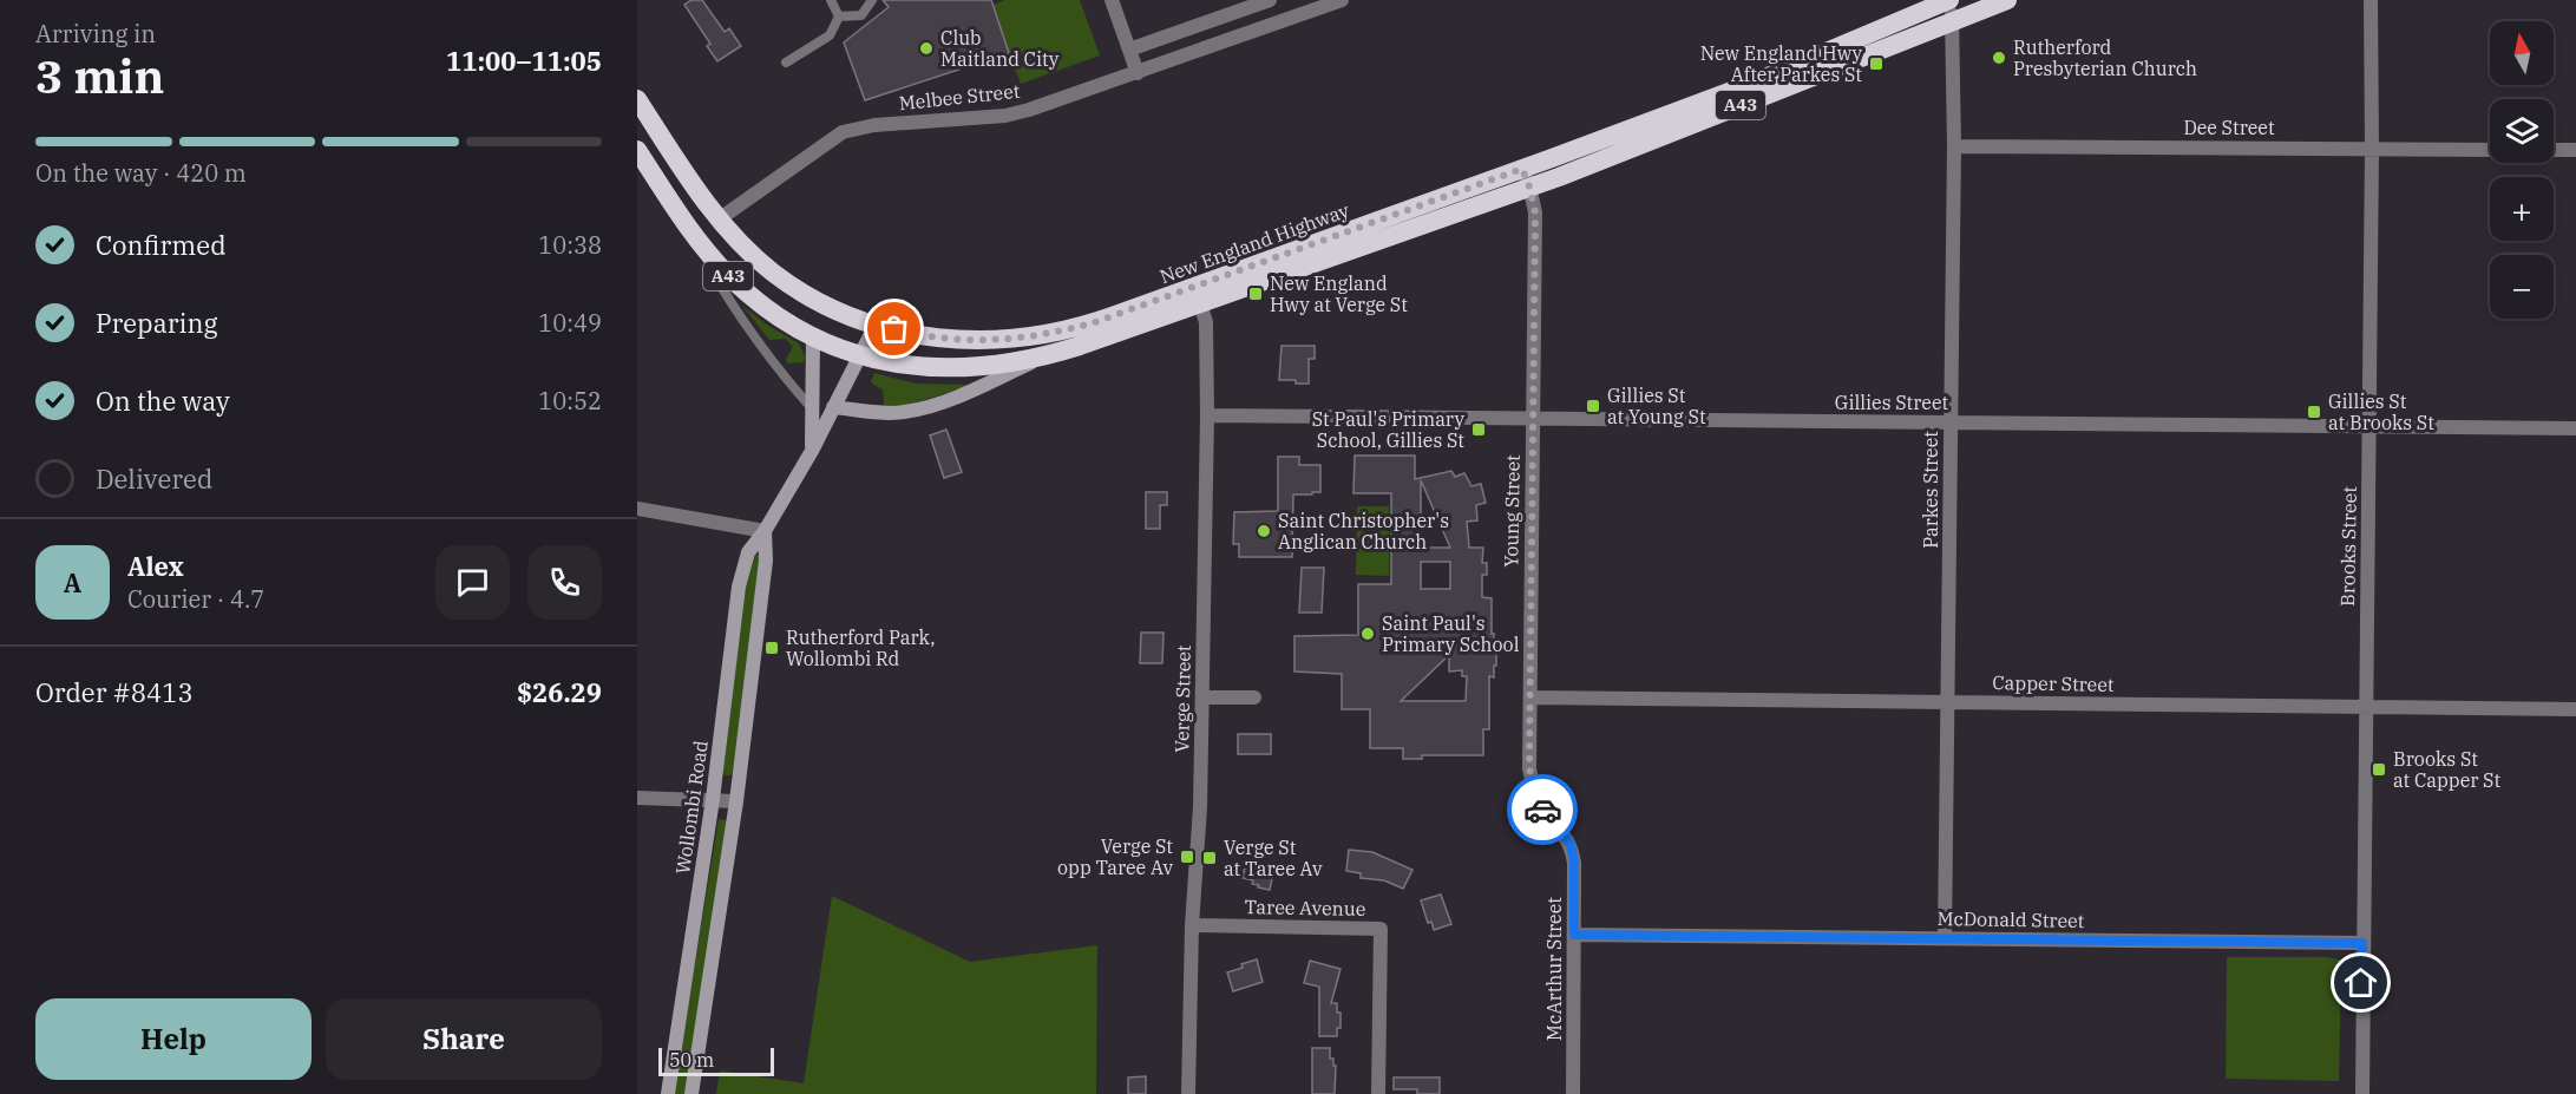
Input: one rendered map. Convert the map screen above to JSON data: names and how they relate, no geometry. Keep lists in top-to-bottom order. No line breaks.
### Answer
{"streets":{"highway":["A43","New England Highway"],"main road":["Wollombi Road"],"street":["Melbee Street","Dee Street","Gillies Street","Parkes Street","Young Street","Brooks Street","Capper Street","Verge Street","Taree Avenue","McDonald Street","McArthur Street"]},"crossings":[["Melbee Street","New England Highway"],["Dee Street","Parkes Street"],["Dee Street","Brooks Street"],["New England Highway","Parkes Street"],["New England Highway","Young Street"],["New England Highway","Verge Street"],["New England Highway","Wollombi Road"],["Gillies Street","Parkes Street"],["Gillies Street","Young Street"],["Gillies Street","Brooks Street"],["Gillies Street","Verge Street"],["Parkes Street","Capper Street"],["Parkes Street","McDonald Street"],["Young Street","Capper Street"],["Young Street","McArthur Street"],["Brooks Street","Capper Street"],["Brooks Street","McDonald Street"],["Verge Street","Taree Avenue"],["McDonald Street","McArthur Street"]],"places":{"other":["Club Maitland City","Rutherford Presbyterian Church","Saint Christopher's Anglican Church","Saint Paul's Primary School"],"transit":["New England Hwy After Parkes St","New England Hwy at Verge St","Gillies St at Young St","Gillies St at Brooks St","St Paul's Primary School, Gillies St","Rutherford Park, Wollombi Rd","Brooks St at Capper St","Verge St opp Taree Av","Verge St at Taree Av"]},"scale_bar":"50 m","north":"top","page":{"heading":["3 min","Arriving in","11:00–11:05"],"panel":["Alex","Courier · 4.7","Order #8413","$26.29"],"map_buttons":["+","−"],"bar":"On the way · 420 m","list":[["Confirmed","10:38"],["Preparing","10:49"],["On the way","10:52"],"Delivered"],"round":"A","buttons":["Help","Share"],"scale":"50 m"}}
